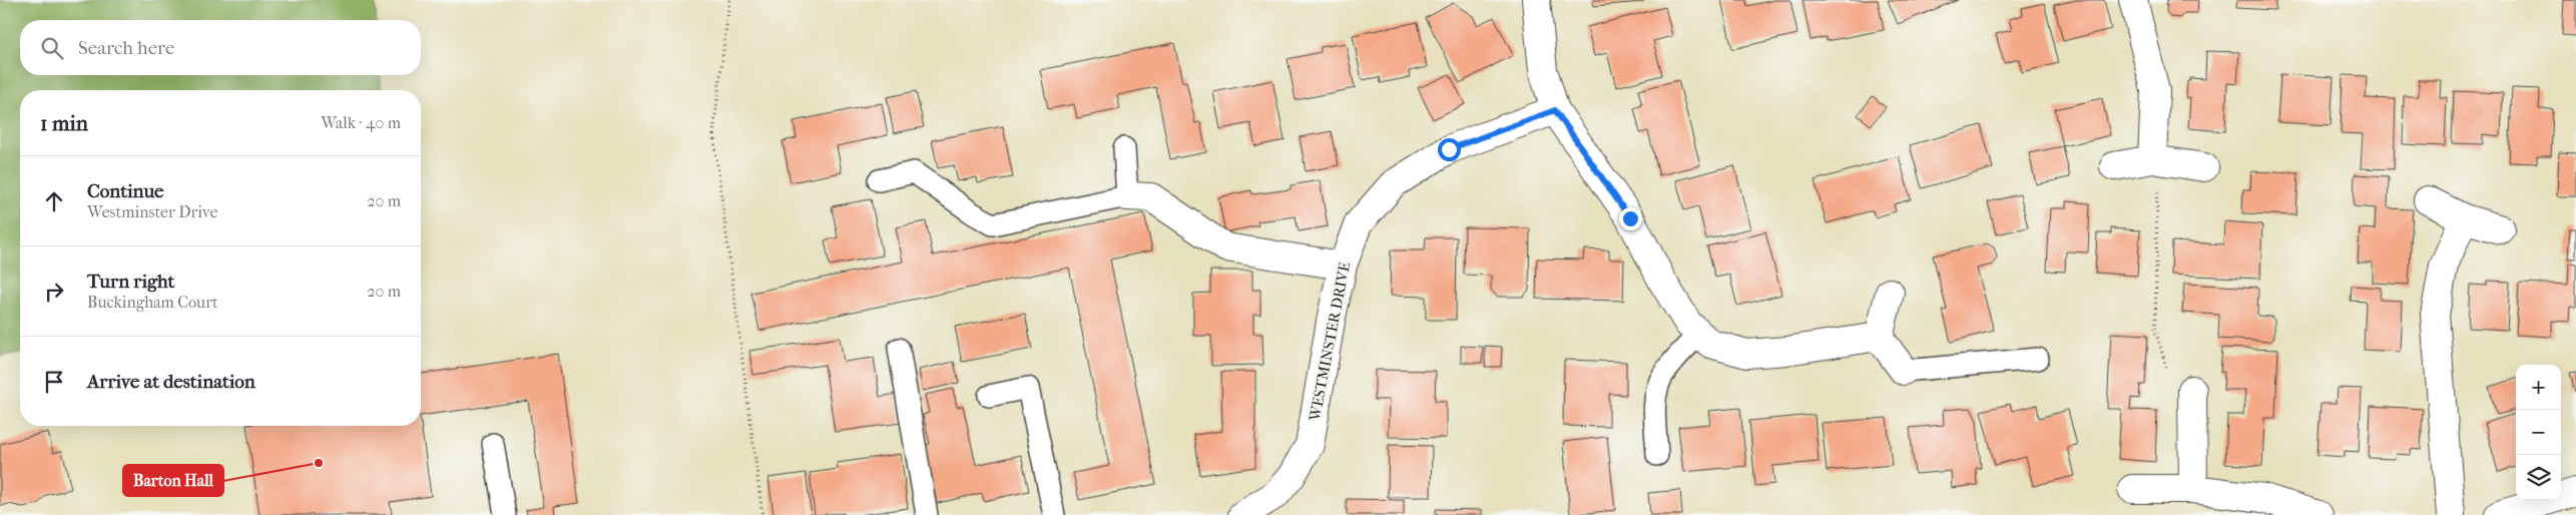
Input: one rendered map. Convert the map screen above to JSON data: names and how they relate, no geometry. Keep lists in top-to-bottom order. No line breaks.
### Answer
{"streets":{"street":["WESTMINSTER DRIVE"]},"places":["Barton Hall"],"page":{"search":"Search here","heading":["1 min","Walk · 40 m"],"list":[["Continue","Westminster Drive","20 m"],["Turn right","Buckingham Court","20 m"],"Arrive at destination"],"map_buttons":["+","−"]}}
